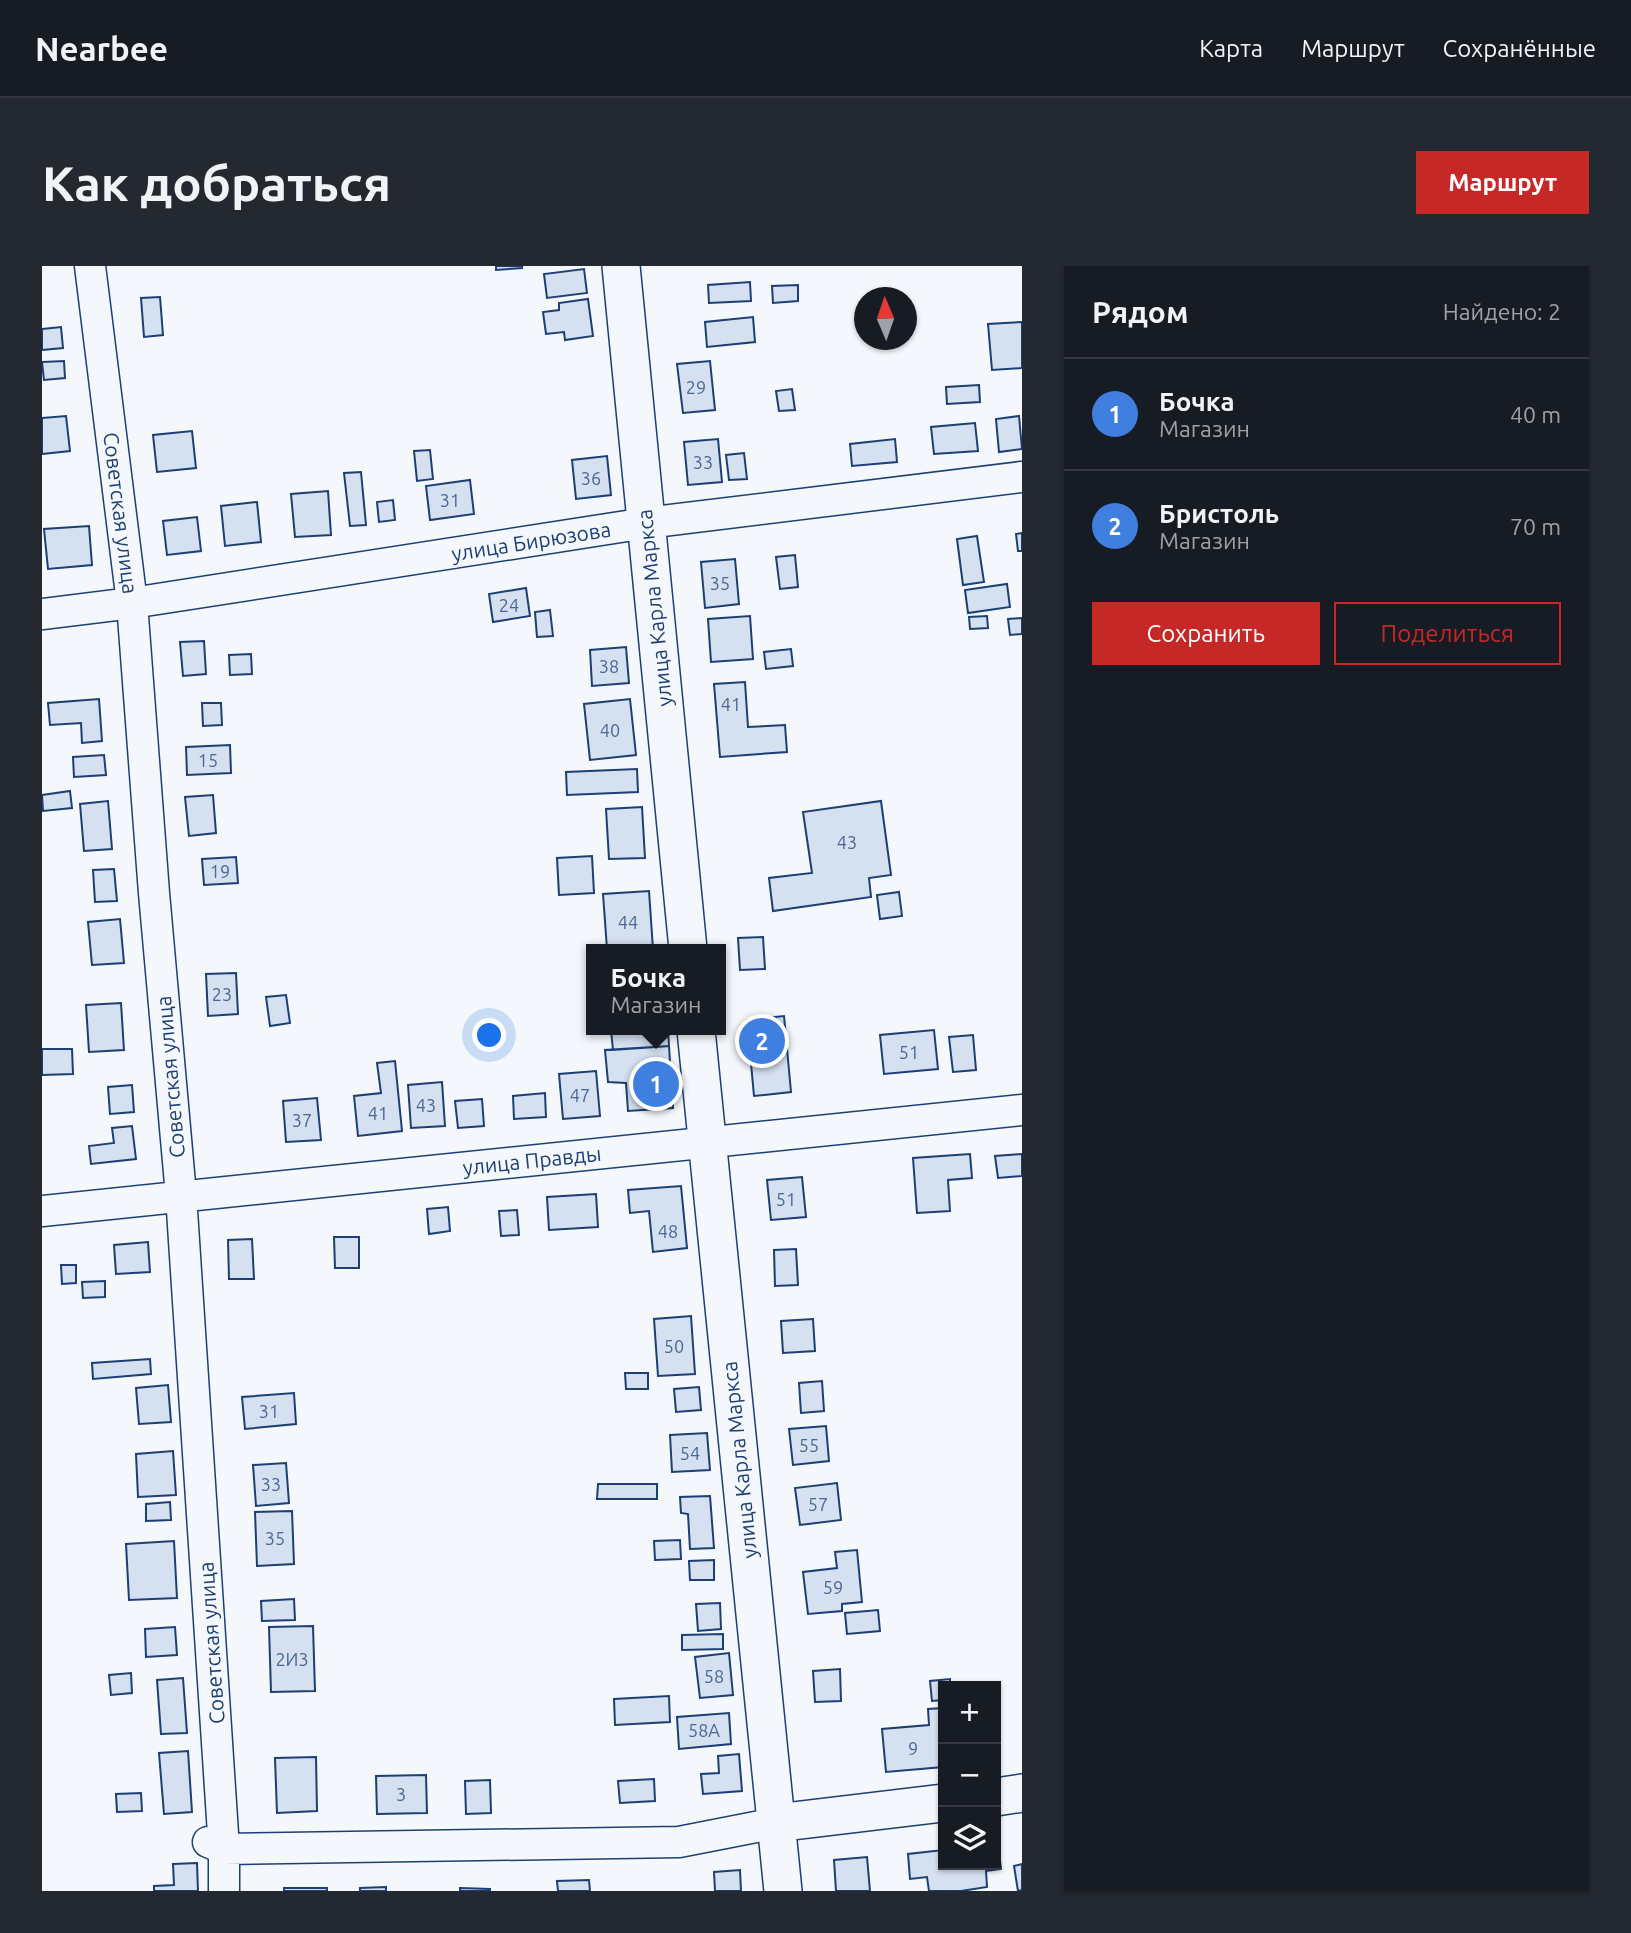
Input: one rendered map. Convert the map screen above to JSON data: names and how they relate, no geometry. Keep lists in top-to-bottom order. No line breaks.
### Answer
{"streets":{"main road":["улица Карла Маркса"],"street":["Советская улица","улица Бирюзова","улица Правды"]},"crossings":[["Советская улица","улица Бирюзова"],["Советская улица","улица Правды"],["улица Бирюзова","улица Карла Маркса"],["улица Карла Маркса","улица Правды"]],"house_numbers":["29","33","36","31","35","24","38","41","40","15","43","19","44","23","51","47","43","41","37","51","48","50","31","55","54","33","57","35","59","2И3","58","58А","9","3"],"north":"top","page":{"header":"Nearbee","nav":["Карта","Маршрут","Сохранённые"],"buttons":["Маршрут",["Сохранить","Поделиться"]],"title":"Как добраться","heading":["Рядом","Найдено: 2"],"list":[{"mark":"1","name":"Бочка","note":"Магазин","value":"40 m"},{"mark":"2","name":"Бристоль","note":"Магазин","value":"70 m"}],"popup":["Бочка","Магазин"],"pins":["2","1"],"map_buttons":["+","−"]}}
